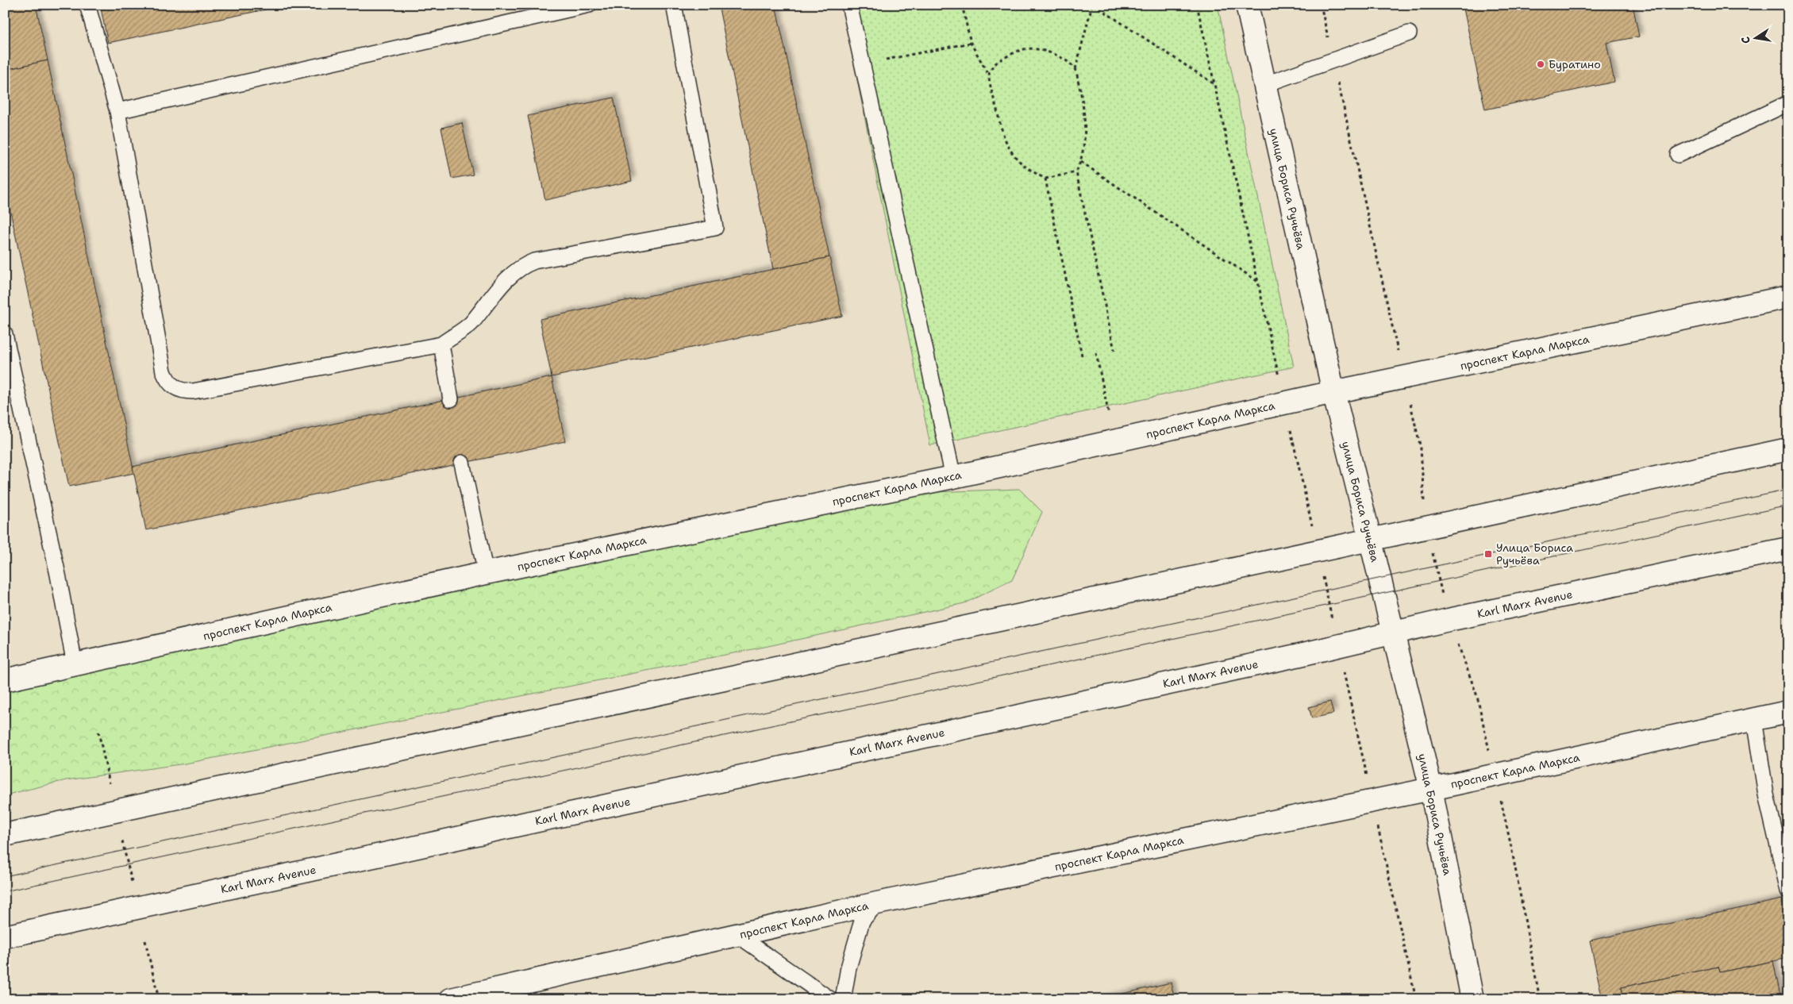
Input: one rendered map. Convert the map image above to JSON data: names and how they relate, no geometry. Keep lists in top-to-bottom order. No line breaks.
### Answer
{"streets":{"street":["улица Бориса Ручьёва","проспект Карла Маркса","Karl Marx Avenue"]},"crossings":[["улица Бориса Ручьёва","проспект Карла Маркса"],["улица Бориса Ручьёва","Karl Marx Avenue"]],"places":{"other":["Буратино"],"transit":["Улица Бориса Ручьёва"]},"north":"left"}
